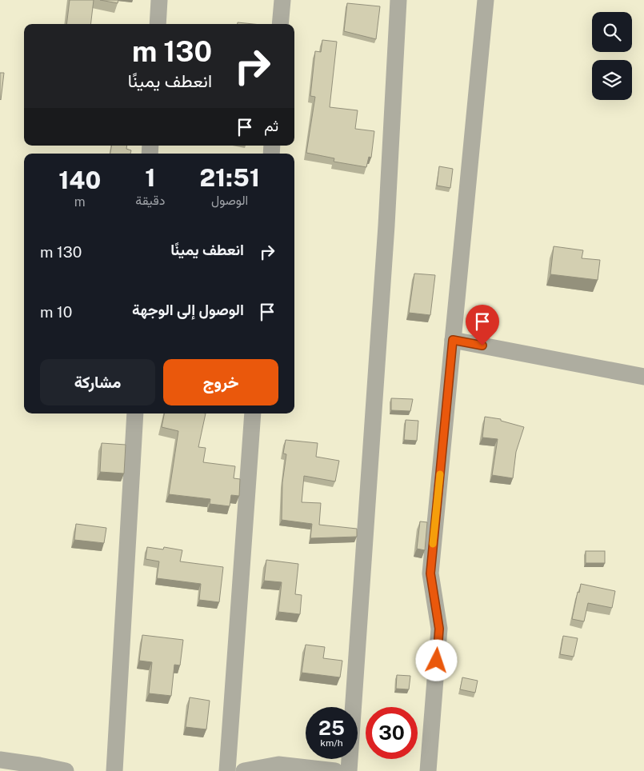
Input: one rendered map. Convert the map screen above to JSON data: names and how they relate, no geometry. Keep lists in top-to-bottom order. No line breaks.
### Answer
{"page":{"turn":["130 m","انعطف يمينًا"],"then":"ثم","eta":["21:51","الوصول","1","دقيقة","140","m"],"list":[{"name":"انعطف يمينًا","value":"130 m"},{"name":"الوصول إلى الوجهة","value":"10 m"}],"buttons":["خروج","مشاركة"],"speed":"25 km/h","limit":"30"}}
